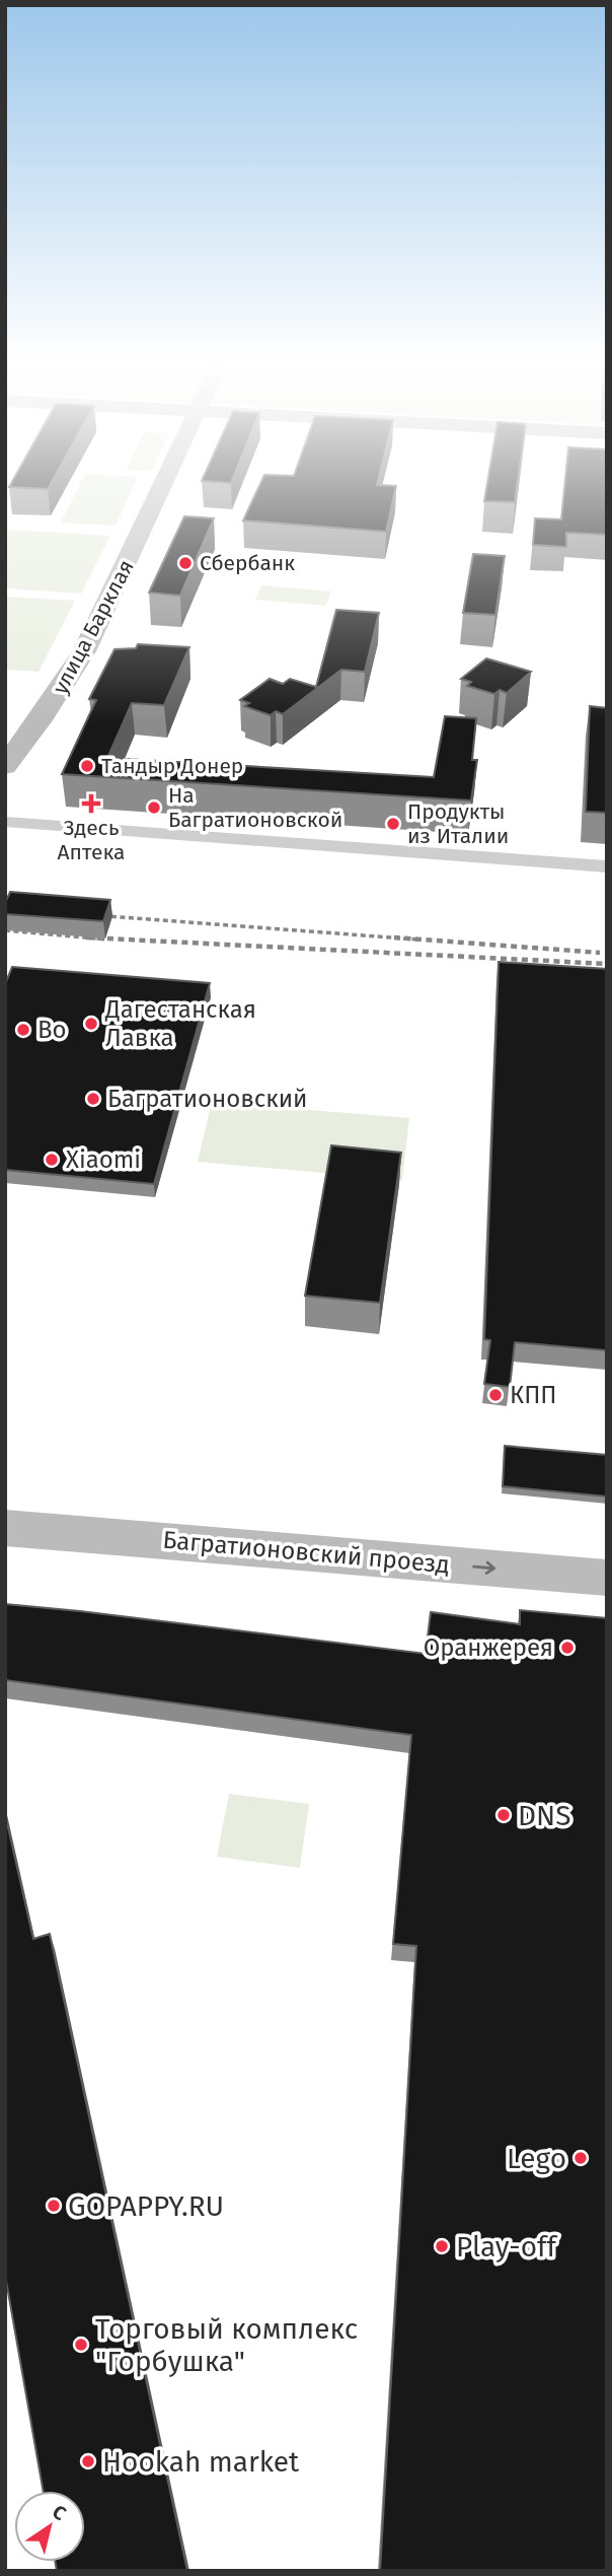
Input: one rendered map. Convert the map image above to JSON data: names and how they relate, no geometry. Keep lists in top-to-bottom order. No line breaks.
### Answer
{"streets":{"main road":["улица Барклая","Багратионовский проезд"]},"one_way":["Багратионовский проезд"],"places":{"other":["Сбербанк","Тандыр Донер","На Багратионовской","Продукты из Италии","Дагестанская Лавка","Bo","Багратионовский","Xiaomi","КПП","Оранжерея","DNS","Lego","GOPAPPY.RU","Play-off","Торговый комплекс \"Горбушка\"","Hookah market"],"health":["Здесь Аптека"]},"north":"top right"}
